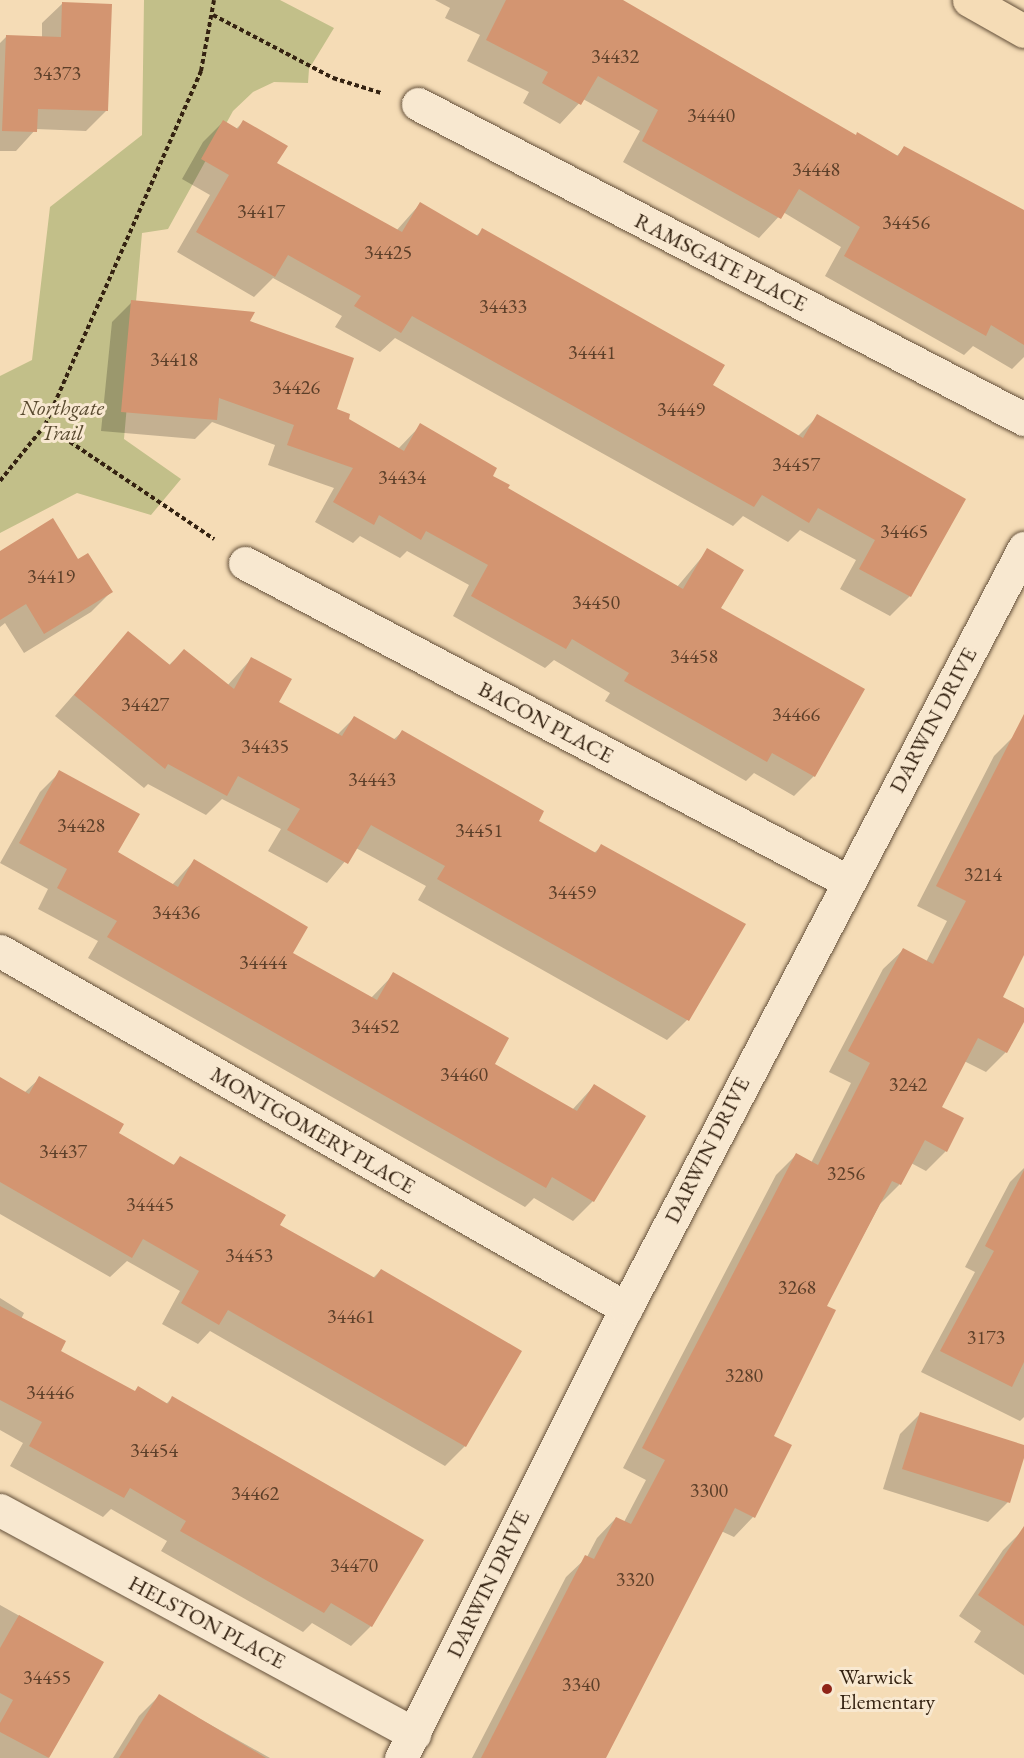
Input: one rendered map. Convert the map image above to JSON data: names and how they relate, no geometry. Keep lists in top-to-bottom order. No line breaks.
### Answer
{"streets":{"street":["RAMSGATE PLACE","DARWIN DRIVE","BACON PLACE","MONTGOMERY PLACE","HELSTON PLACE"]},"crossings":[["DARWIN DRIVE","BACON PLACE"],["DARWIN DRIVE","MONTGOMERY PLACE"],["DARWIN DRIVE","HELSTON PLACE"]],"parks":["Northgate Trail"],"places":["Warwick Elementary"],"house_numbers":["34432","34373","34440","34448","34417","34456","34425","34433","34441","34418","34426","34449","34457","34434","34465","34419","34450","34458","34427","34466","34435","34443","34428","34451","3214","34459","34436","34444","34452","34460","3242","34437","3256","34445","34453","3268","34461","3173","3280","34446","34454","3300","34462","34470","3320","34455","3340"]}
